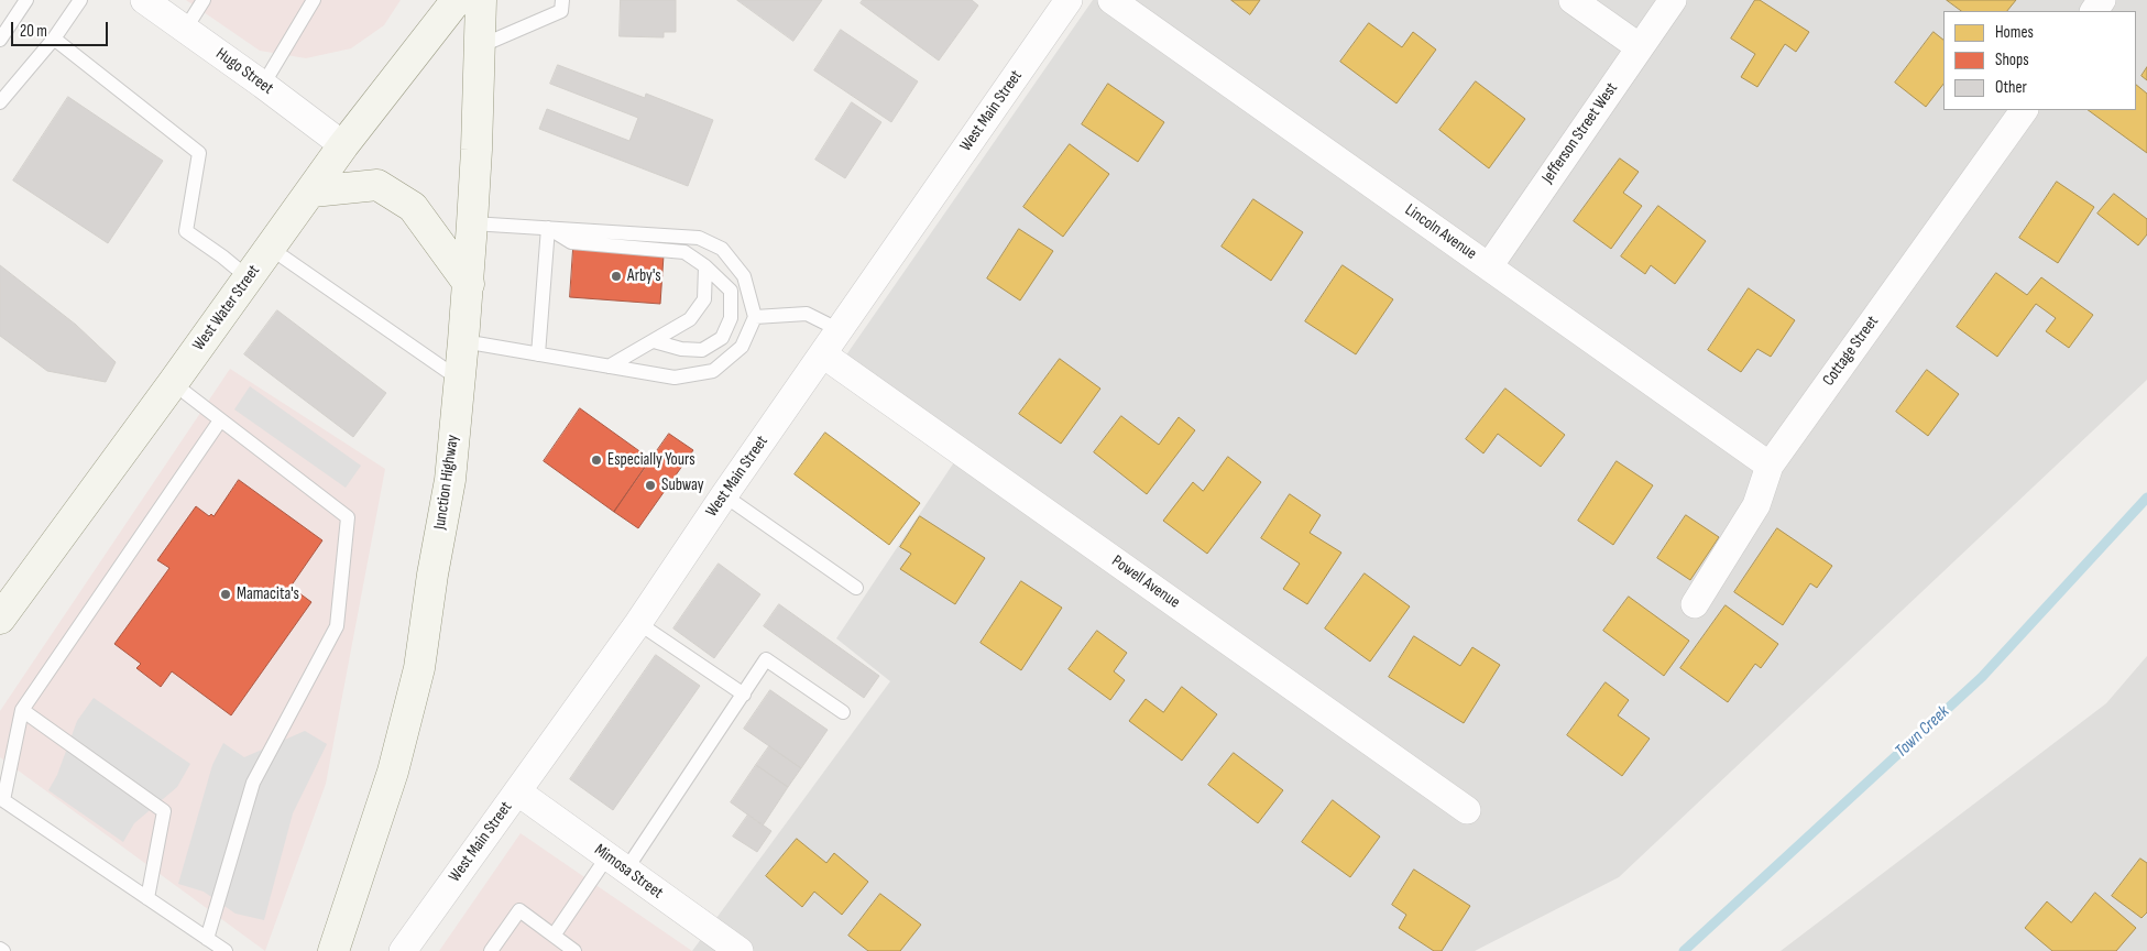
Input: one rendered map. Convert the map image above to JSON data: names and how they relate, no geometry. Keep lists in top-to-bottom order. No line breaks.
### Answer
{"streets":{"main road":["West Water Street","Junction Highway"],"street":["Hugo Street","West Main Street","Jefferson Street West","Lincoln Avenue","Cottage Street","Powell Avenue","Mimosa Street"]},"crossings":[["Hugo Street","West Water Street"],["West Main Street","Powell Avenue"],["West Main Street","Mimosa Street"],["Jefferson Street West","Lincoln Avenue"],["Lincoln Avenue","Cottage Street"]],"water":["Town Creek"],"places":["Arby's","Especially Yours","Subway","Mamacita's"],"legend":["Homes","Shops","Other"],"scale_bar":"20 m"}
